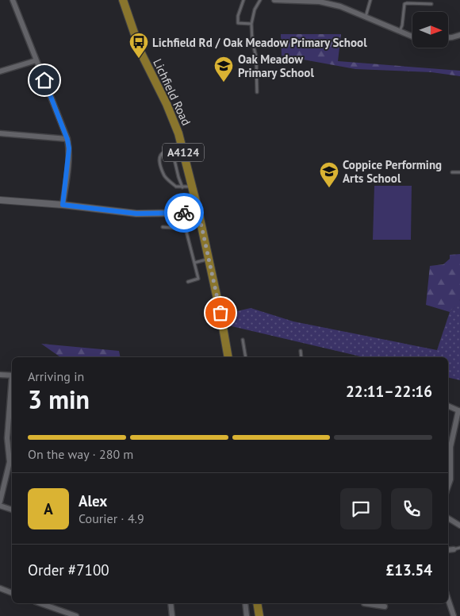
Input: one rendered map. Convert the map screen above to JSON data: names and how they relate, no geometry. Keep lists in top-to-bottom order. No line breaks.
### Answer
{"streets":{"main road":["Lichfield Road","A4124"]},"places":{"bus stop":["Lichfield Rd / Oak Meadow Primary School"],"school or university":["Oak Meadow Primary School","Coppice Performing Arts School"]},"north":"right","page":{"heading":["3 min","Arriving in","22:11–22:16"],"panel":["Alex","Courier · 4.9","Order #7100","£13.54"],"bar":"On the way · 280 m","round":"A"}}
